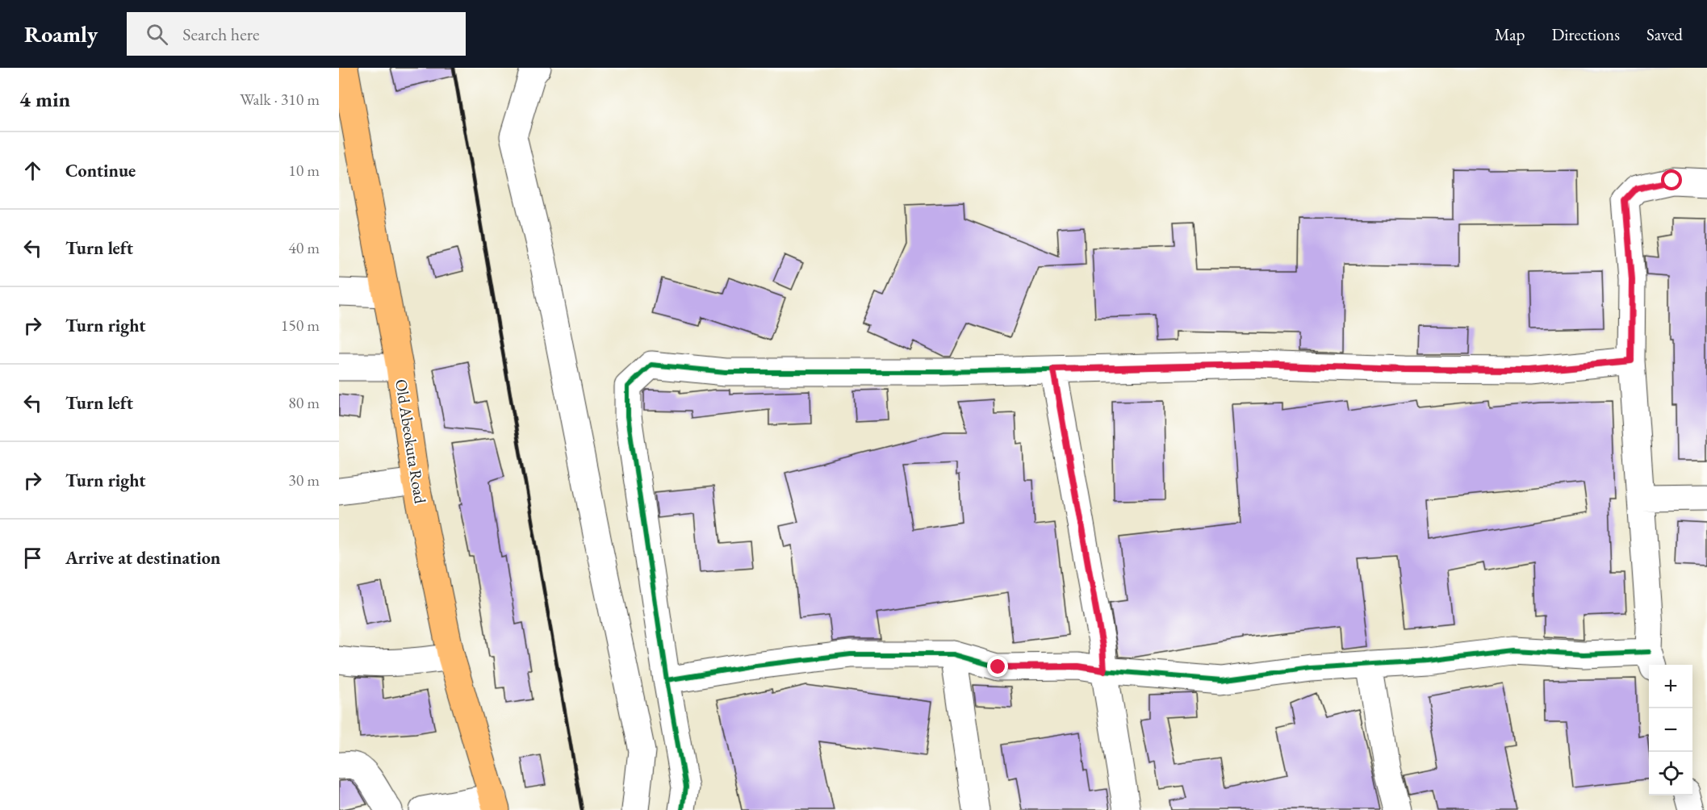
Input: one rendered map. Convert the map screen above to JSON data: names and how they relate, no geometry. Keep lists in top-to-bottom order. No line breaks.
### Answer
{"streets":{"highway":["Old Abeokuta Road"]},"page":{"header":"Roamly","search":"Search here","nav":["Map","Directions","Saved"],"heading":["4 min","Walk · 310 m"],"list":[["Continue","10 m"],["Turn left","40 m"],["Turn right","150 m"],["Turn left","80 m"],["Turn right","30 m"],"Arrive at destination"],"map_buttons":["+","−"]}}
